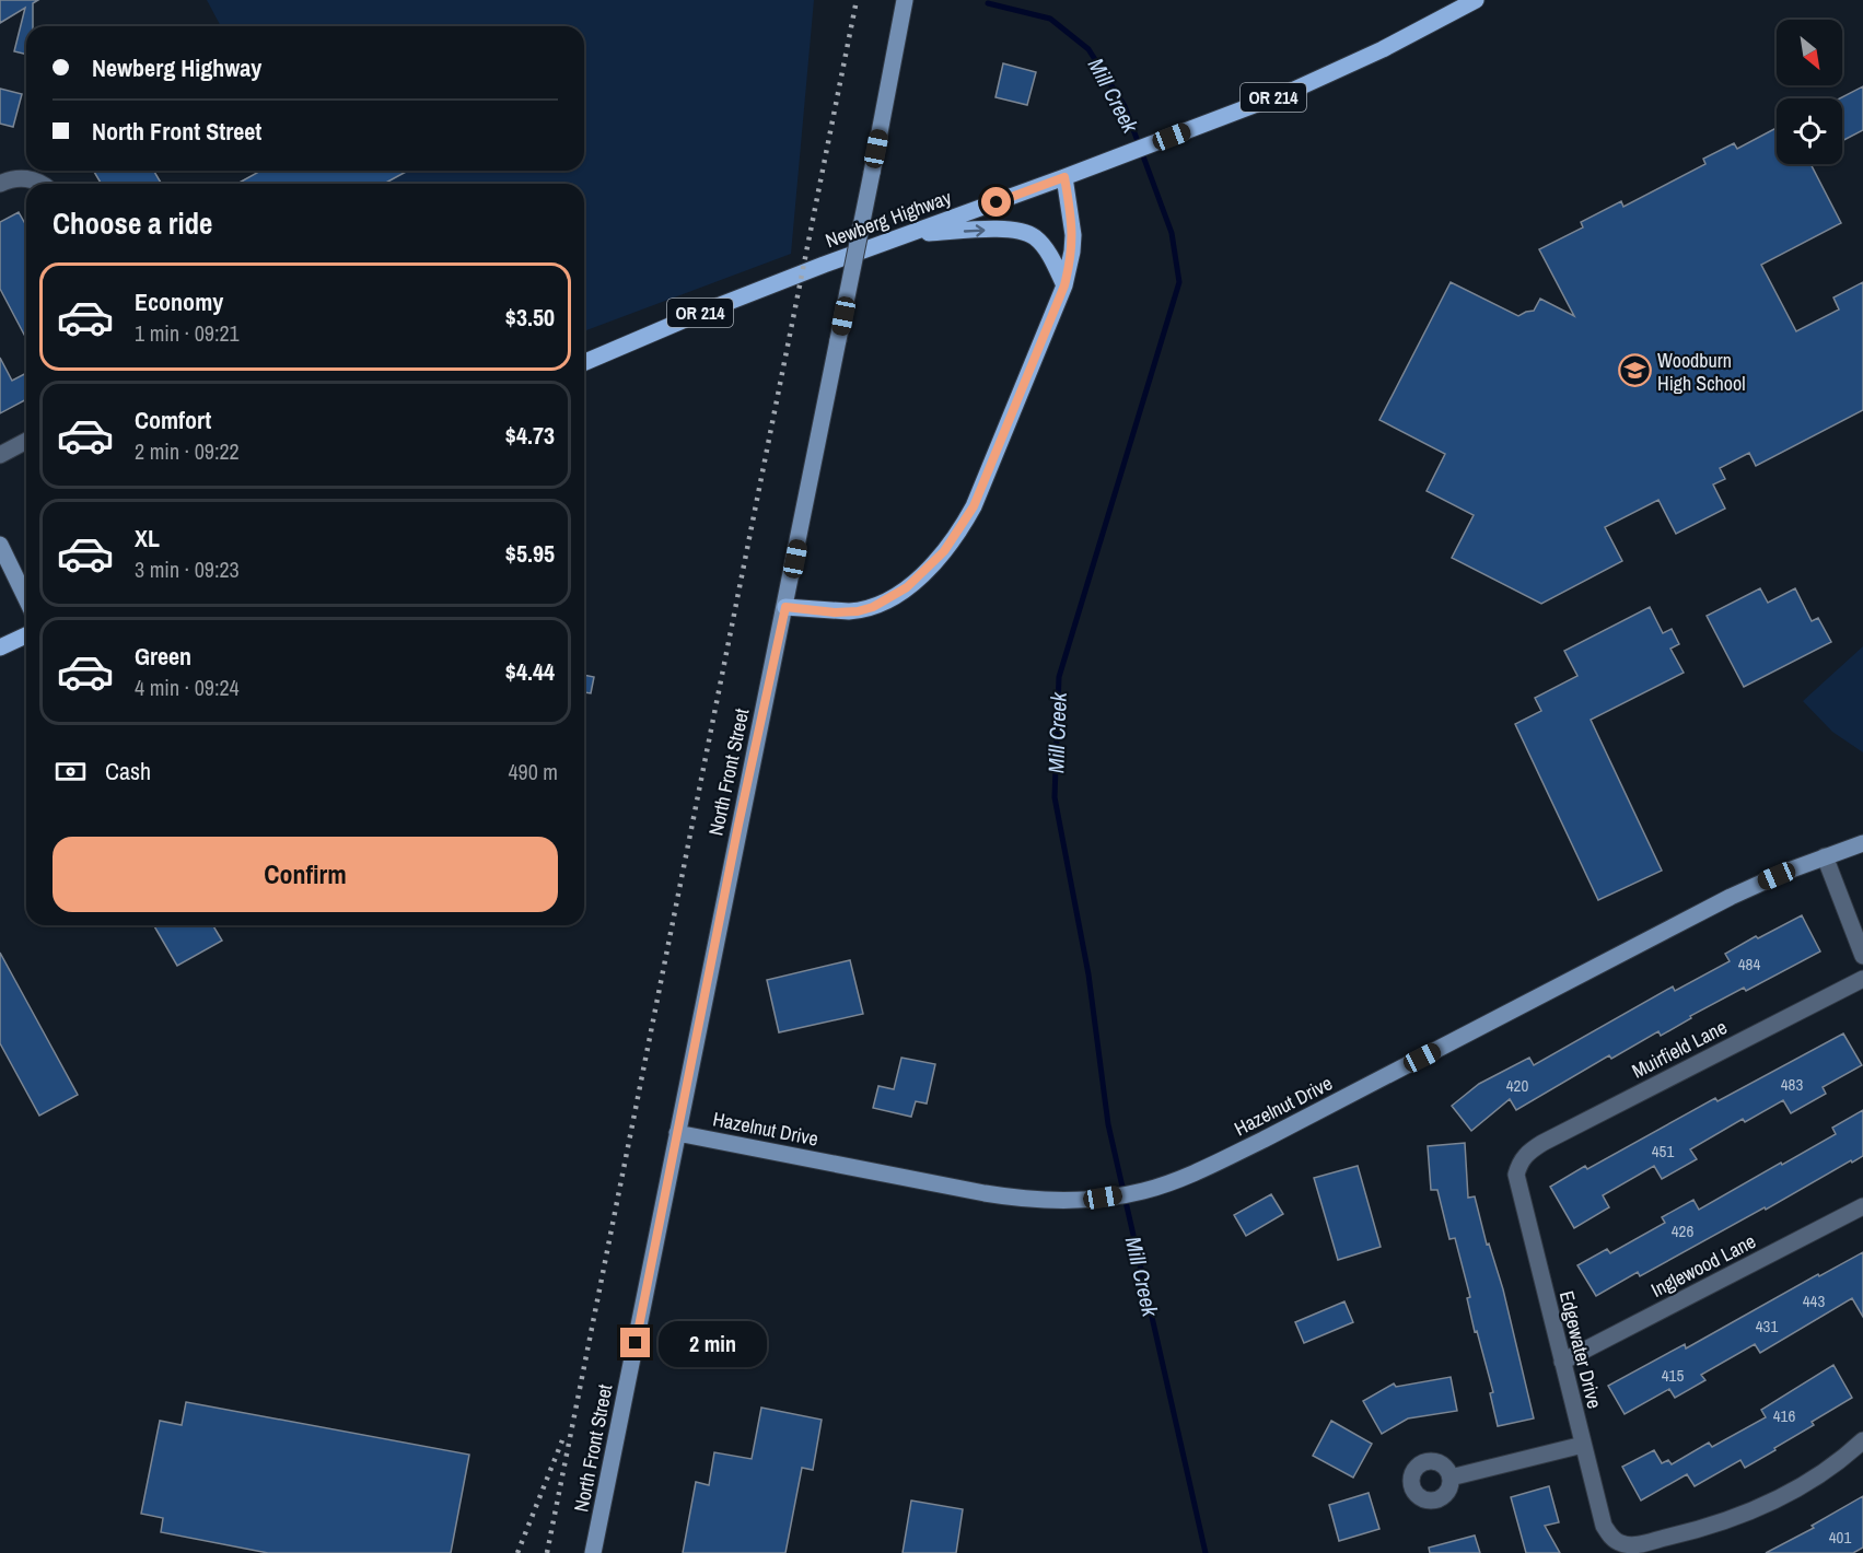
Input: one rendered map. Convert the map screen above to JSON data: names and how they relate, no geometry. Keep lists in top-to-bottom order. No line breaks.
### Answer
{"streets":{"main road":["OR 214","Newberg Highway","North Front Street","Hazelnut Drive"],"street":["Muirfield Lane","Inglewood Lane","Edgewater Drive"]},"crossings":[["North Front Street","Hazelnut Drive"],["Muirfield Lane","Edgewater Drive"],["Inglewood Lane","Edgewater Drive"]],"water":["Mill Creek"],"places":{"school or university":["Woodburn High School"]},"house_numbers":["484","483","420","451","426","443","431","415","416","401"],"north":"bottom right","page":{"banner":["Newberg Highway","North Front Street"],"heading":"Choose a ride","list":[{"name":"Economy","note":"1 min · 09:21","value":"$3.50"},{"name":"Comfort","note":"2 min · 09:22","value":"$4.73"},{"name":"XL","note":"3 min · 09:23","value":"$5.95"},{"name":"Green","note":"4 min · 09:24","value":"$4.44"}],"pay":["Cash","490 m"],"buttons":"Confirm","bubble":"2 min"}}
